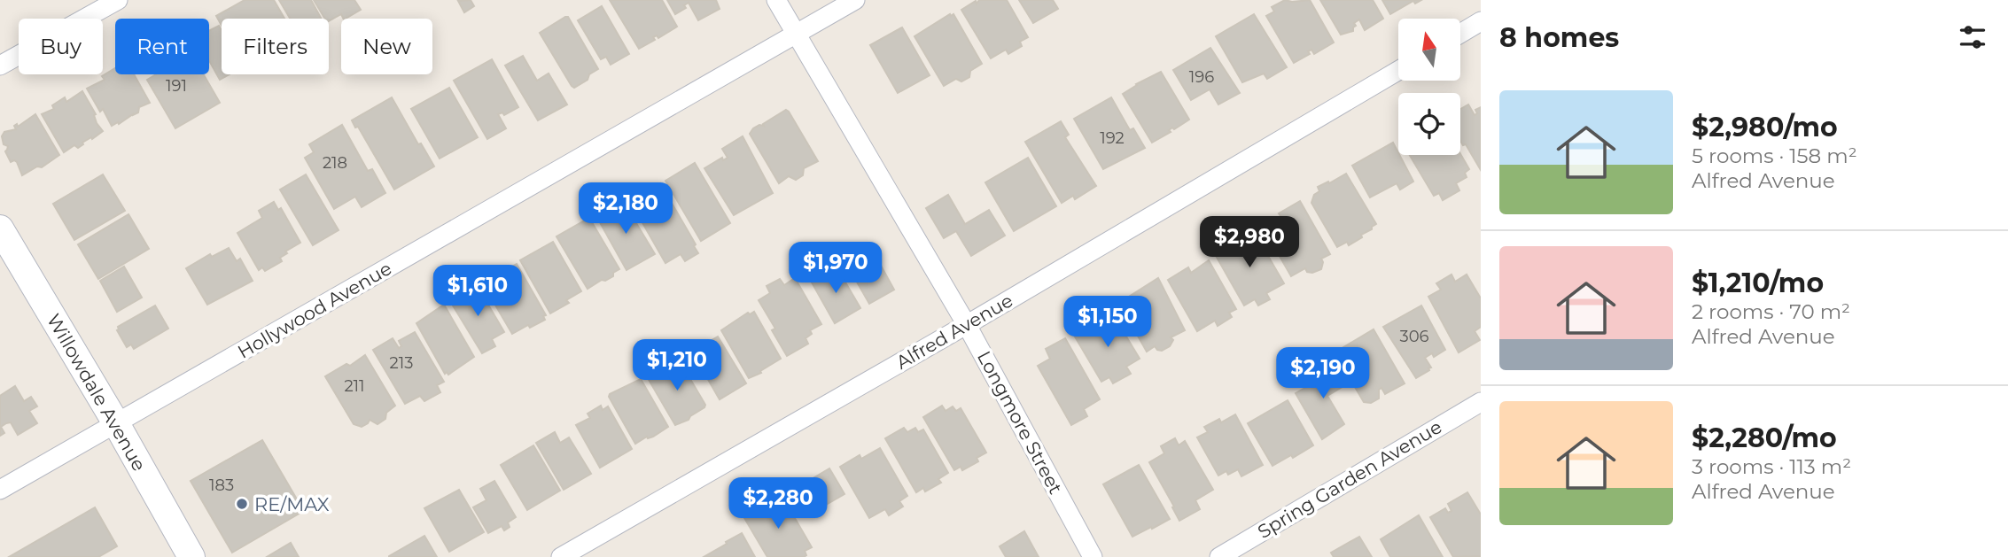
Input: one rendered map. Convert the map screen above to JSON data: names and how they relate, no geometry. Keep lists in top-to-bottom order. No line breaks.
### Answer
{"streets":{"street":["Hollywood Avenue","Alfred Avenue","Willowdale Avenue","Longmore Street","Spring Garden Avenue"]},"crossings":[["Hollywood Avenue","Willowdale Avenue"],["Hollywood Avenue","Longmore Street"],["Alfred Avenue","Longmore Street"]],"places":["RE/MAX"],"house_numbers":["196","191","192","218","306","213","211","183"],"north":"top","page":{"heading":"8 homes","chip":["Buy","Rent","Filters","New"],"list":[{"name":"$2,980/mo","note":"5 rooms · 158 m² · Alfred Avenue"},{"name":"$1,210/mo","note":"2 rooms · 70 m² · Alfred Avenue"},{"name":"$2,280/mo","note":"3 rooms · 113 m² · Alfred Avenue"}],"price":["$2,180","$2,980","$1,970","$1,610","$1,150","$1,210","$2,190","$2,280"]}}
